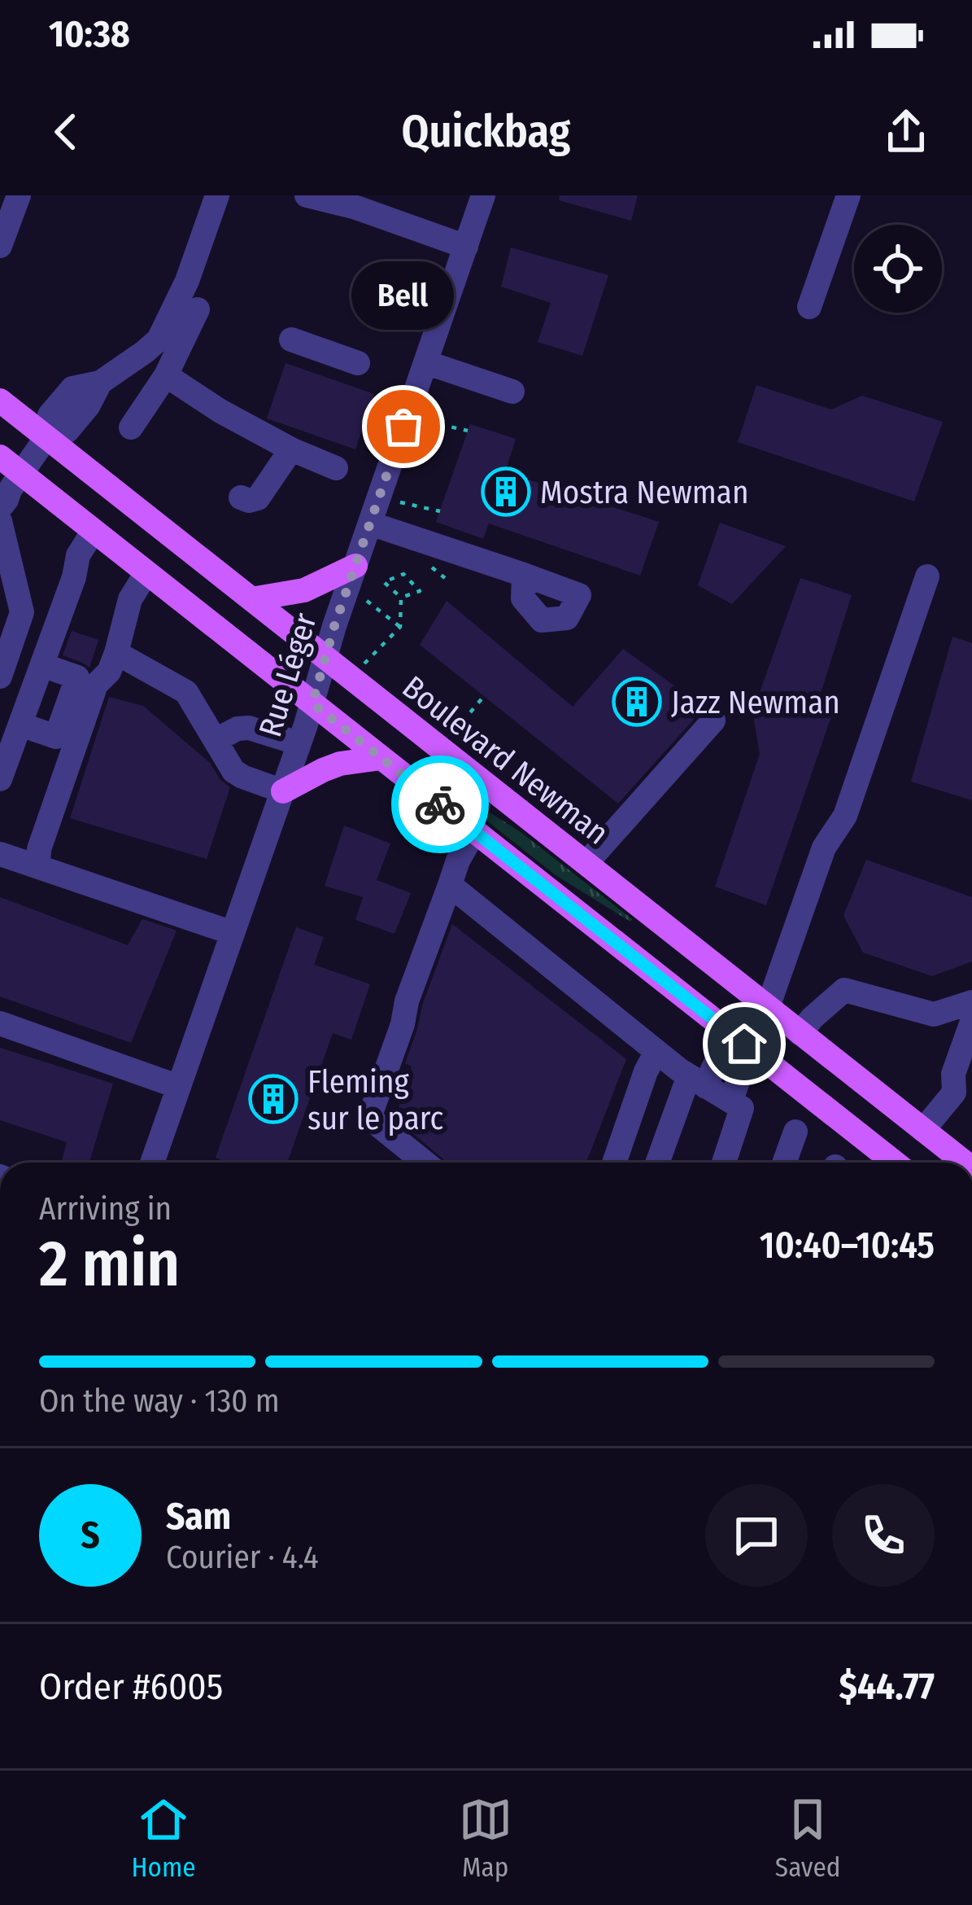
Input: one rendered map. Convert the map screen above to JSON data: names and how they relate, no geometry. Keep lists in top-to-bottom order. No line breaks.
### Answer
{"streets":{"main road":["Boulevard Newman"],"street":["Rue Léger"]},"crossings":[["Rue Léger","Boulevard Newman"]],"places":{"other":["Bell"],"building":["Mostra Newman","Jazz Newman","Fleming sur le parc"]},"page":{"status":"10:38","header":"Quickbag","bubble":"Bell","heading":["2 min","Arriving in","10:40–10:45"],"panel":["Sam","Courier · 4.4","Order #6005","$44.77"],"bar":"On the way · 130 m","round":"S","tabs":["Home","Map","Saved"]}}
